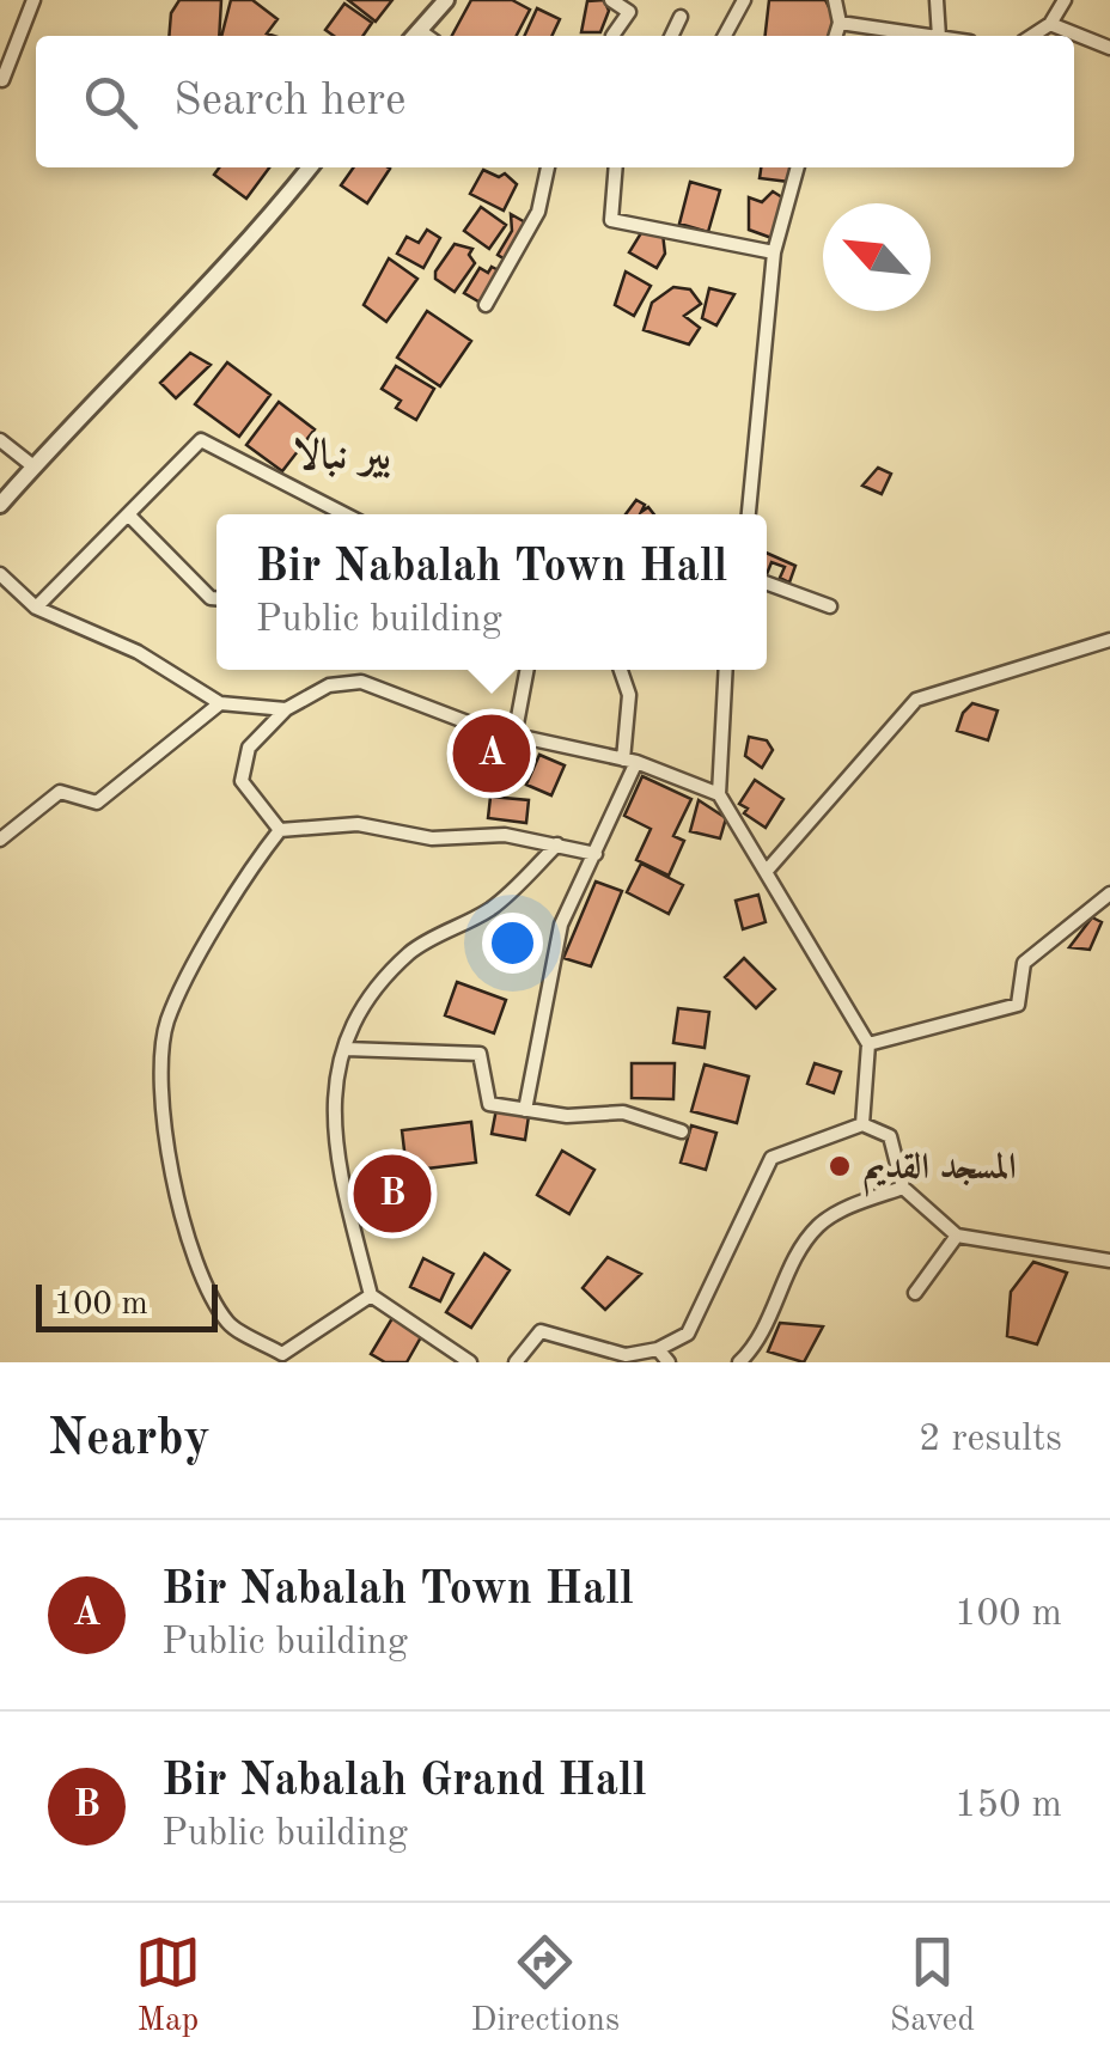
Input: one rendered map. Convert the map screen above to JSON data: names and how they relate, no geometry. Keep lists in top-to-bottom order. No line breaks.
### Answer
{"districts":["بير نبالا"],"places":["المسجد القديم"],"scale_bar":"100 m","north":"top left","page":{"search":"Search here","popup":["Bir Nabalah Town Hall","Public building"],"pins":["A","B"],"scale":"100 m","heading":["Nearby","2 results"],"list":[{"mark":"A","name":"Bir Nabalah Town Hall","note":"Public building","value":"100 m"},{"mark":"B","name":"Bir Nabalah Grand Hall","note":"Public building","value":"150 m"}],"nav":["Map","Directions","Saved"]}}
